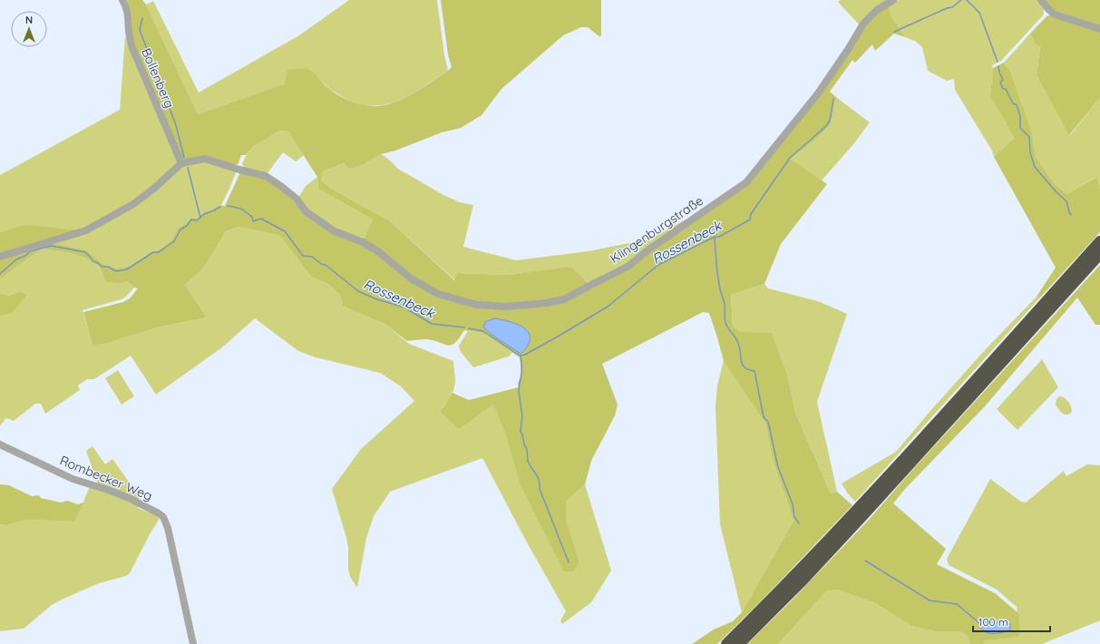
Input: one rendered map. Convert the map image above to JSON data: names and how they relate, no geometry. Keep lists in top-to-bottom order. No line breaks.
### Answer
{"streets":{"street":["Bollenberg","Klingenburgstraße","Rombecker Weg"]},"crossings":[["Bollenberg","Klingenburgstraße"]],"water":["Rossenbeck"],"scale_bar":"100 m","north":"top"}
